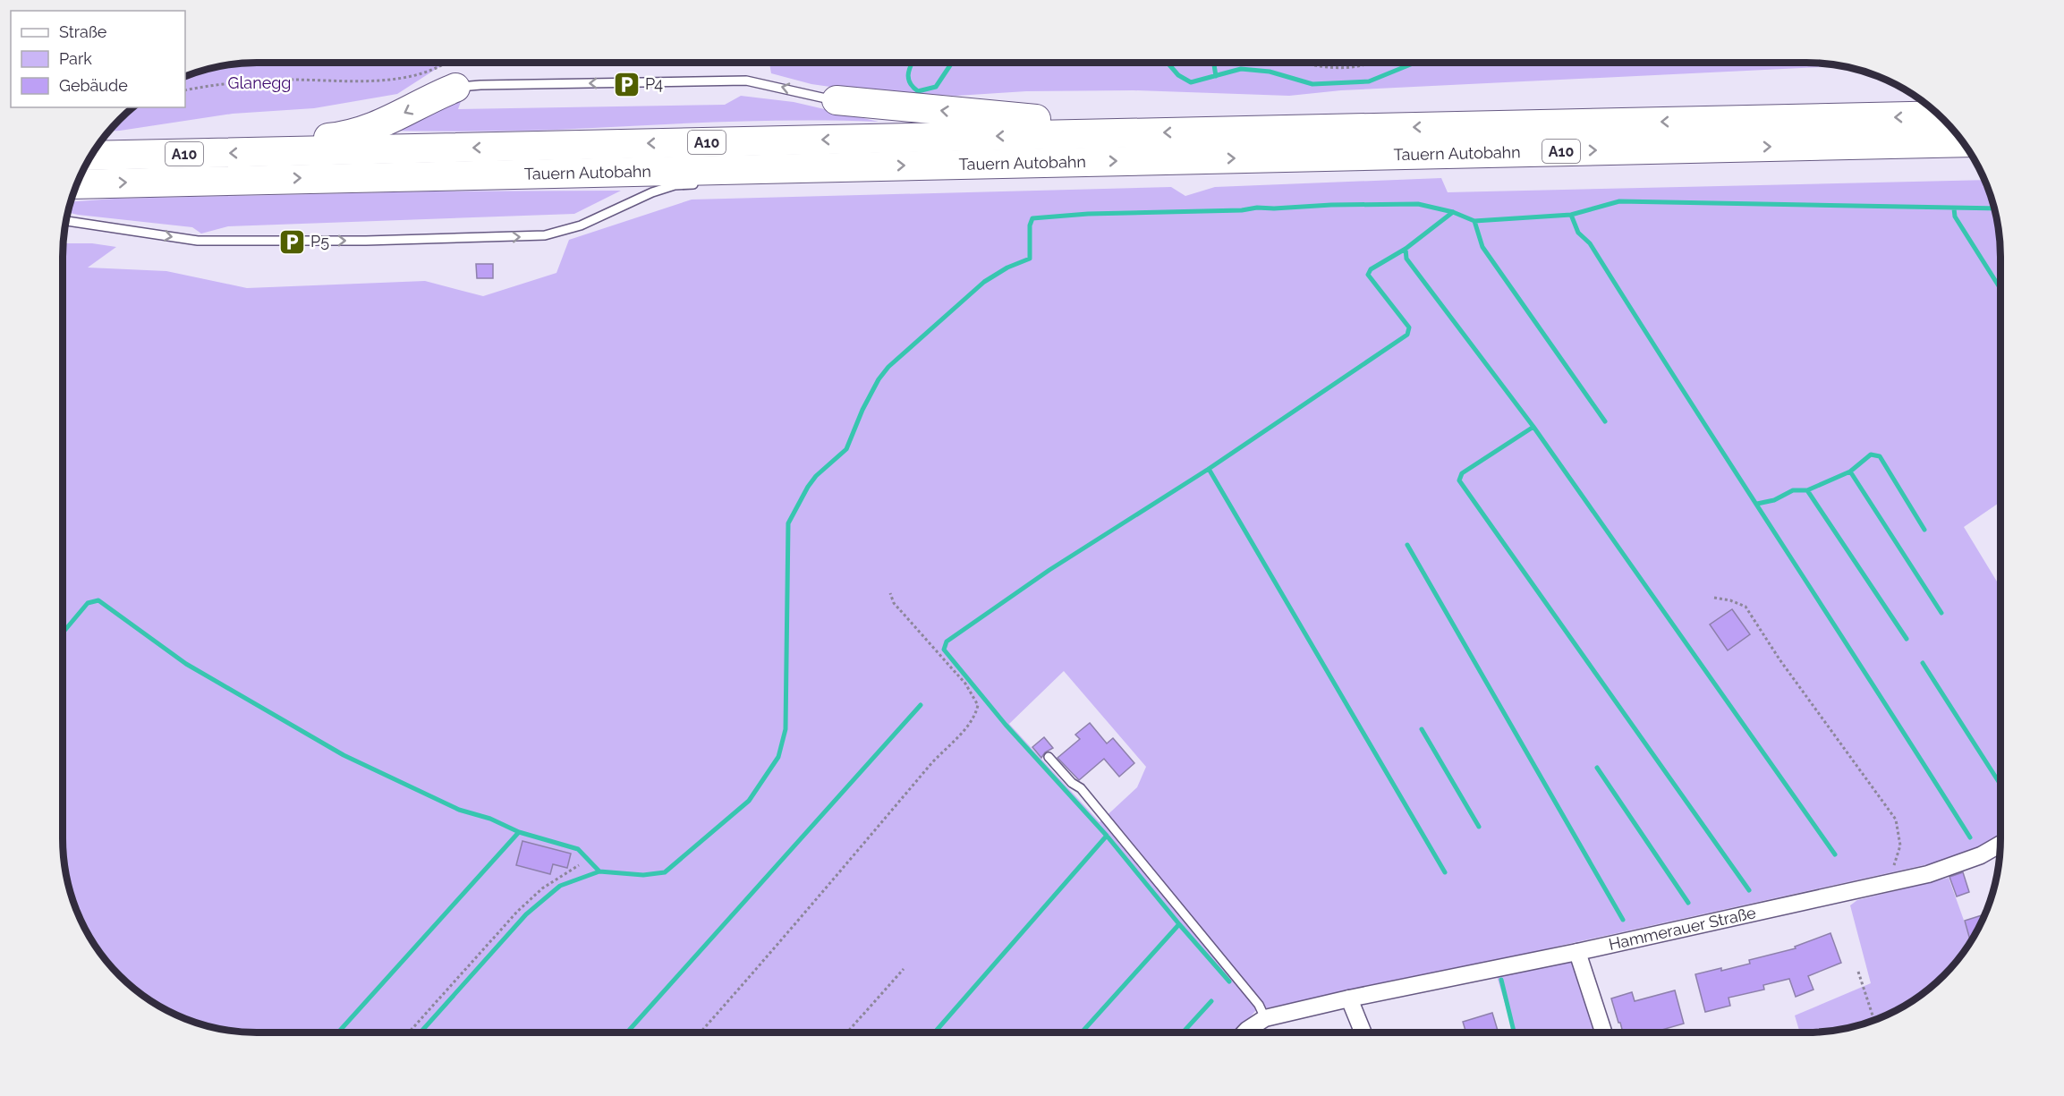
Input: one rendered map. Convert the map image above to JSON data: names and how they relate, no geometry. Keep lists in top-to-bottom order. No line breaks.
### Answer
{"streets":{"highway":["A10","Tauern Autobahn"],"street":["Hammerauer Straße"]},"parks":["Glanegg"],"places":{"parking":["P4","P5"]},"legend":["Straße","Park","Gebäude"]}
